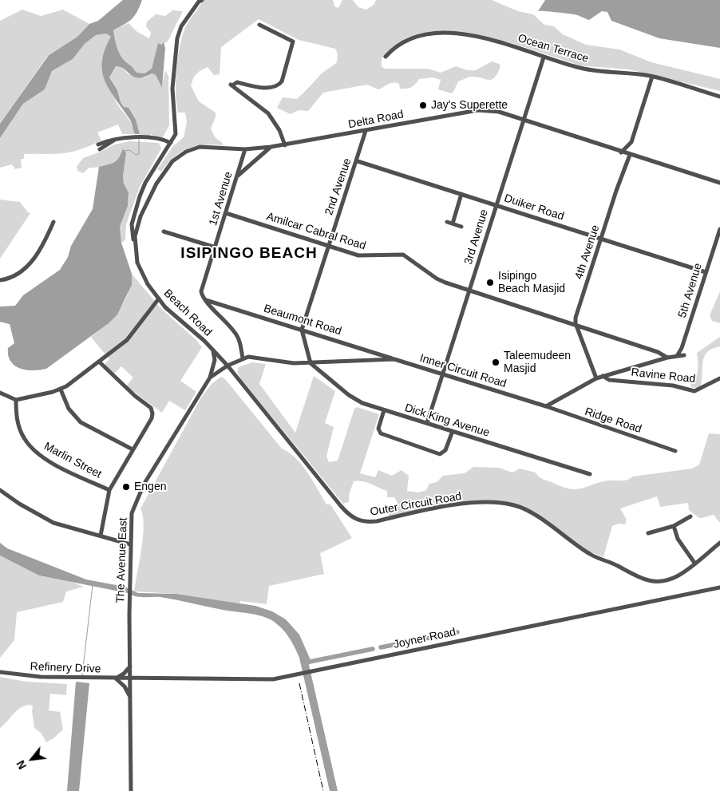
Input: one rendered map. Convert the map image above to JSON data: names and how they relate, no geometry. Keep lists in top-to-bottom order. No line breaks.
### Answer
{"streets":{"street":["Ocean Terrace","Delta Road","2nd Avenue","1st Avenue","Duiker Road","Amilcar Cabral Road","3rd Avenue","4th Avenue","5th Avenue","Beach Road","Beaumont Road","Inner Circuit Road","Ravine Road","Dick King Avenue","Ridge Road","Marlin Street","Outer Circuit Road","The Avenue East","Joyner Road","Refinery Drive"]},"crossings":[["Ocean Terrace","3rd Avenue"],["Delta Road","2nd Avenue"],["Delta Road","1st Avenue"],["Delta Road","3rd Avenue"],["Delta Road","4th Avenue"],["Delta Road","Beach Road"],["2nd Avenue","Duiker Road"],["2nd Avenue","Amilcar Cabral Road"],["2nd Avenue","Beaumont Road"],["1st Avenue","Amilcar Cabral Road"],["1st Avenue","Beaumont Road"],["Duiker Road","3rd Avenue"],["Duiker Road","4th Avenue"],["Duiker Road","5th Avenue"],["Amilcar Cabral Road","3rd Avenue"],["Amilcar Cabral Road","4th Avenue"],["3rd Avenue","Inner Circuit Road"],["3rd Avenue","Dick King Avenue"],["Beach Road","Inner Circuit Road"],["Beach Road","Outer Circuit Road"],["Beach Road","The Avenue East"],["Beaumont Road","Inner Circuit Road"],["Inner Circuit Road","Dick King Avenue"],["Inner Circuit Road","Ridge Road"],["Inner Circuit Road","Outer Circuit Road"],["Inner Circuit Road","The Avenue East"],["Outer Circuit Road","The Avenue East"],["The Avenue East","Joyner Road"],["The Avenue East","Refinery Drive"],["Joyner Road","Refinery Drive"]],"districts":["ISIPINGO BEACH"],"places":["Jay's Superette","Isipingo Beach Masjid","Taleemudeen Masjid","Engen"],"north":"bottom left"}
